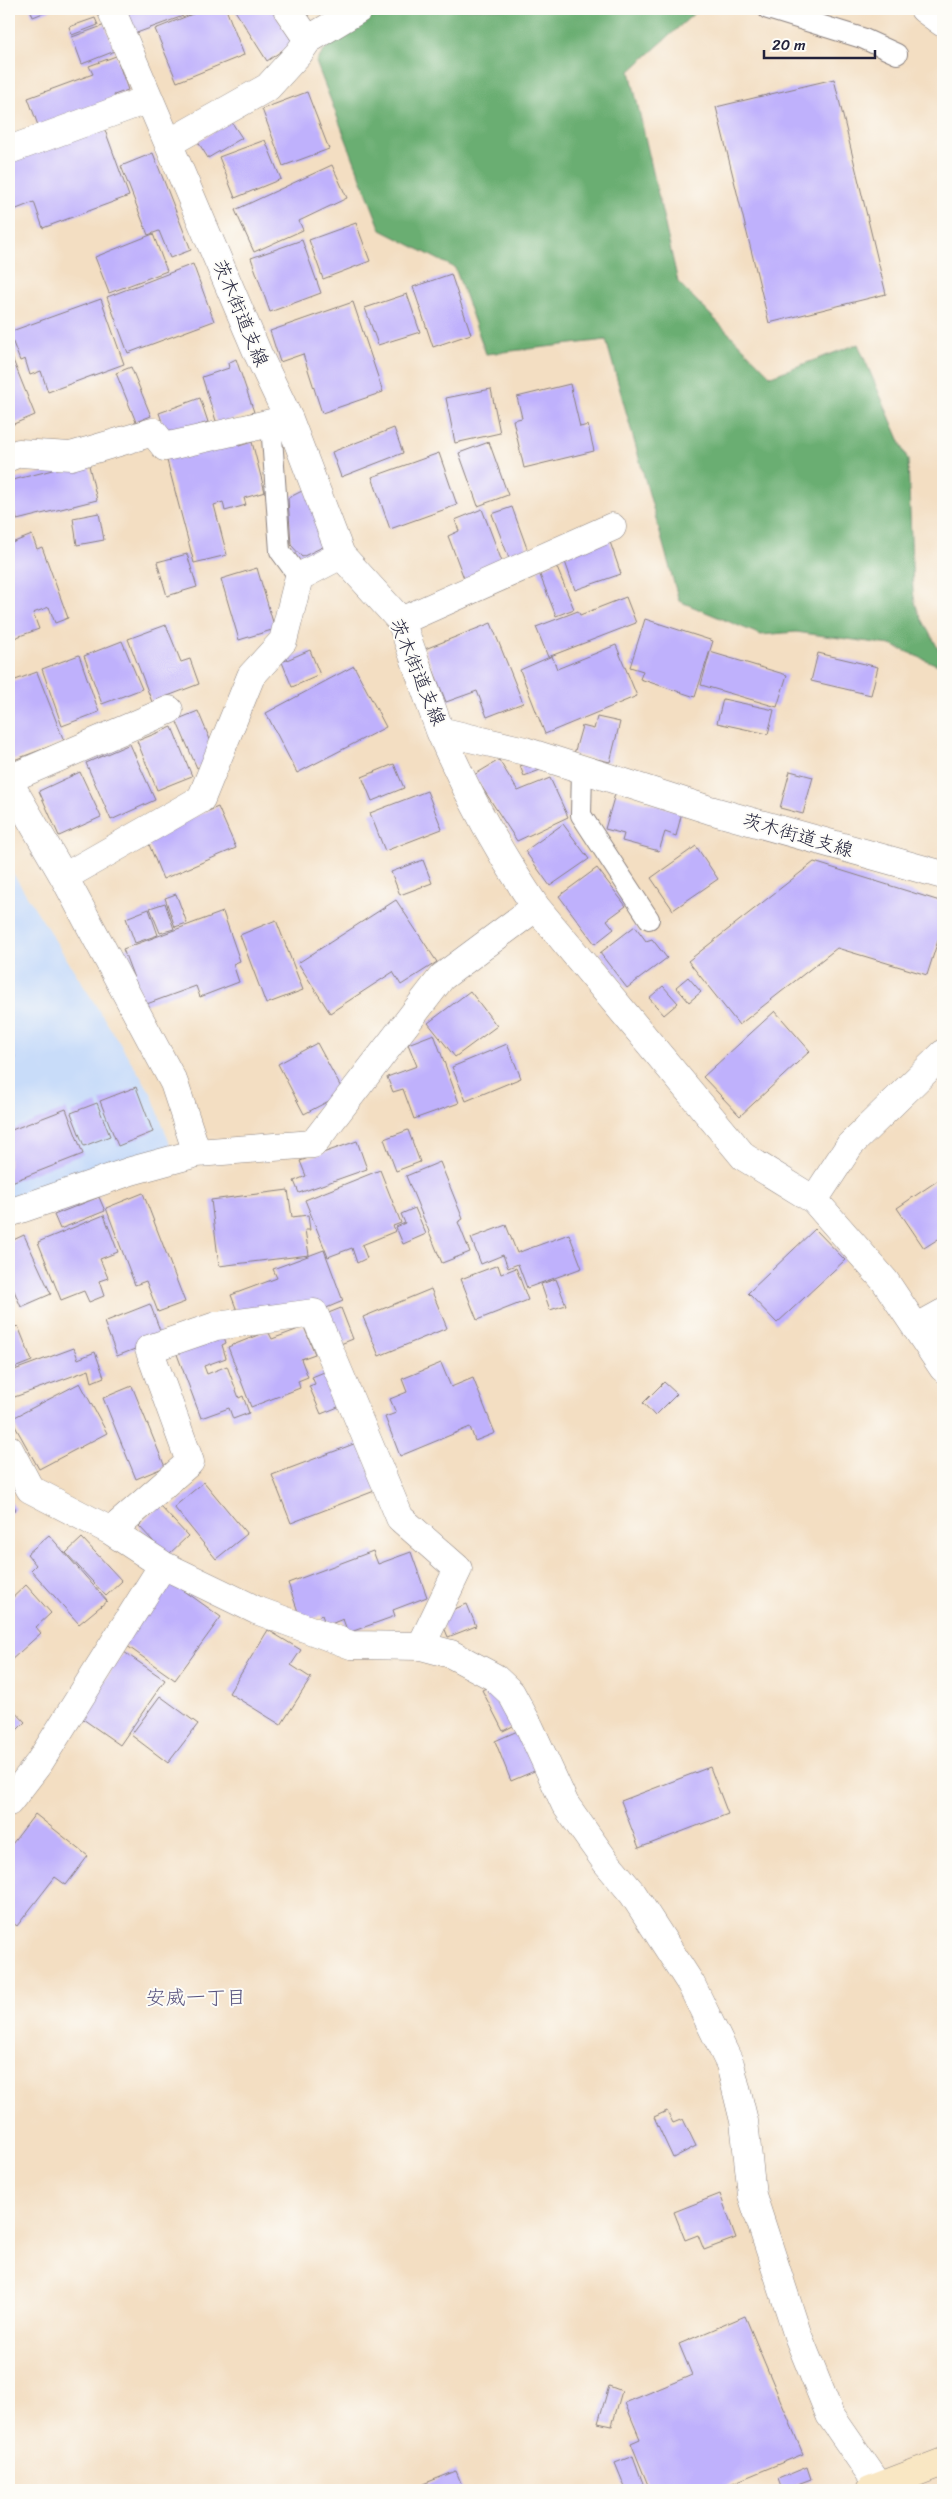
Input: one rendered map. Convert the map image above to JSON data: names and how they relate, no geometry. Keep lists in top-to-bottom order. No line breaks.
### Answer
{"streets":{"street":["茨木街道支線"]},"districts":["安威一丁目"],"scale_bar":"20 m"}
